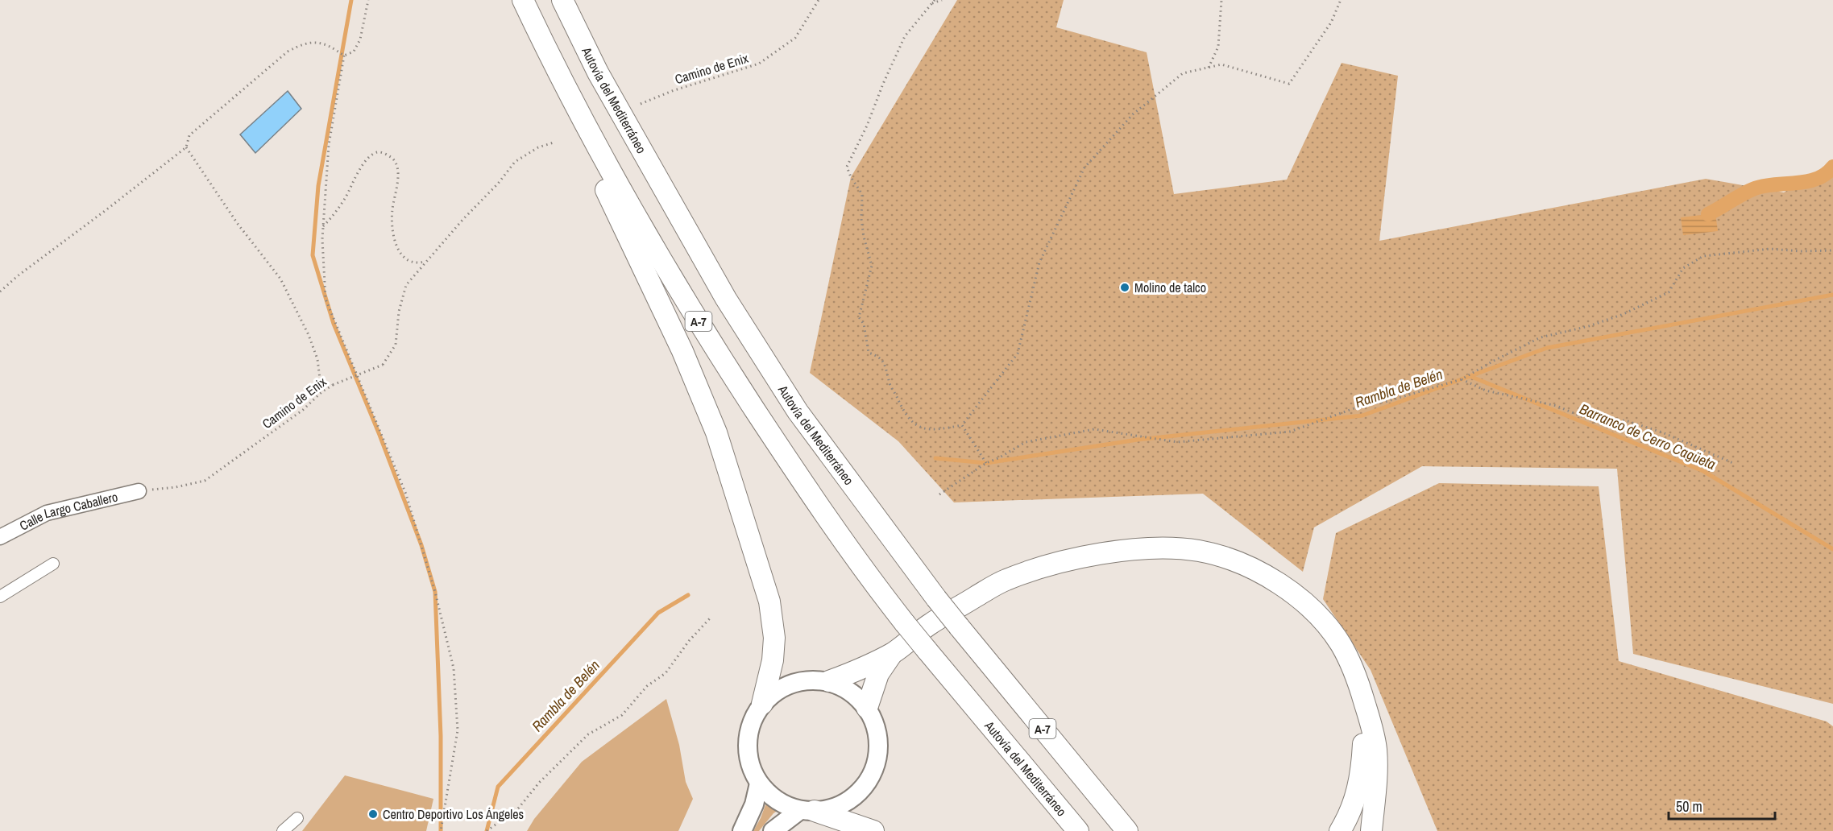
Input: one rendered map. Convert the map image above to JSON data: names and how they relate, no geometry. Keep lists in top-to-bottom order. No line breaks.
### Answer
{"streets":{"highway":["Autovía del Mediterráneo","A-7"],"street":["Calle Largo Caballero"],"path":["Camino de Enix"]},"crossings":[["Camino de Enix","Calle Largo Caballero"]],"water":["Rambla de Belén","Barranco de Cerro Cagüeta"],"places":["Molino de talco","Centro Deportivo Los Ángeles"],"scale_bar":"50 m"}
